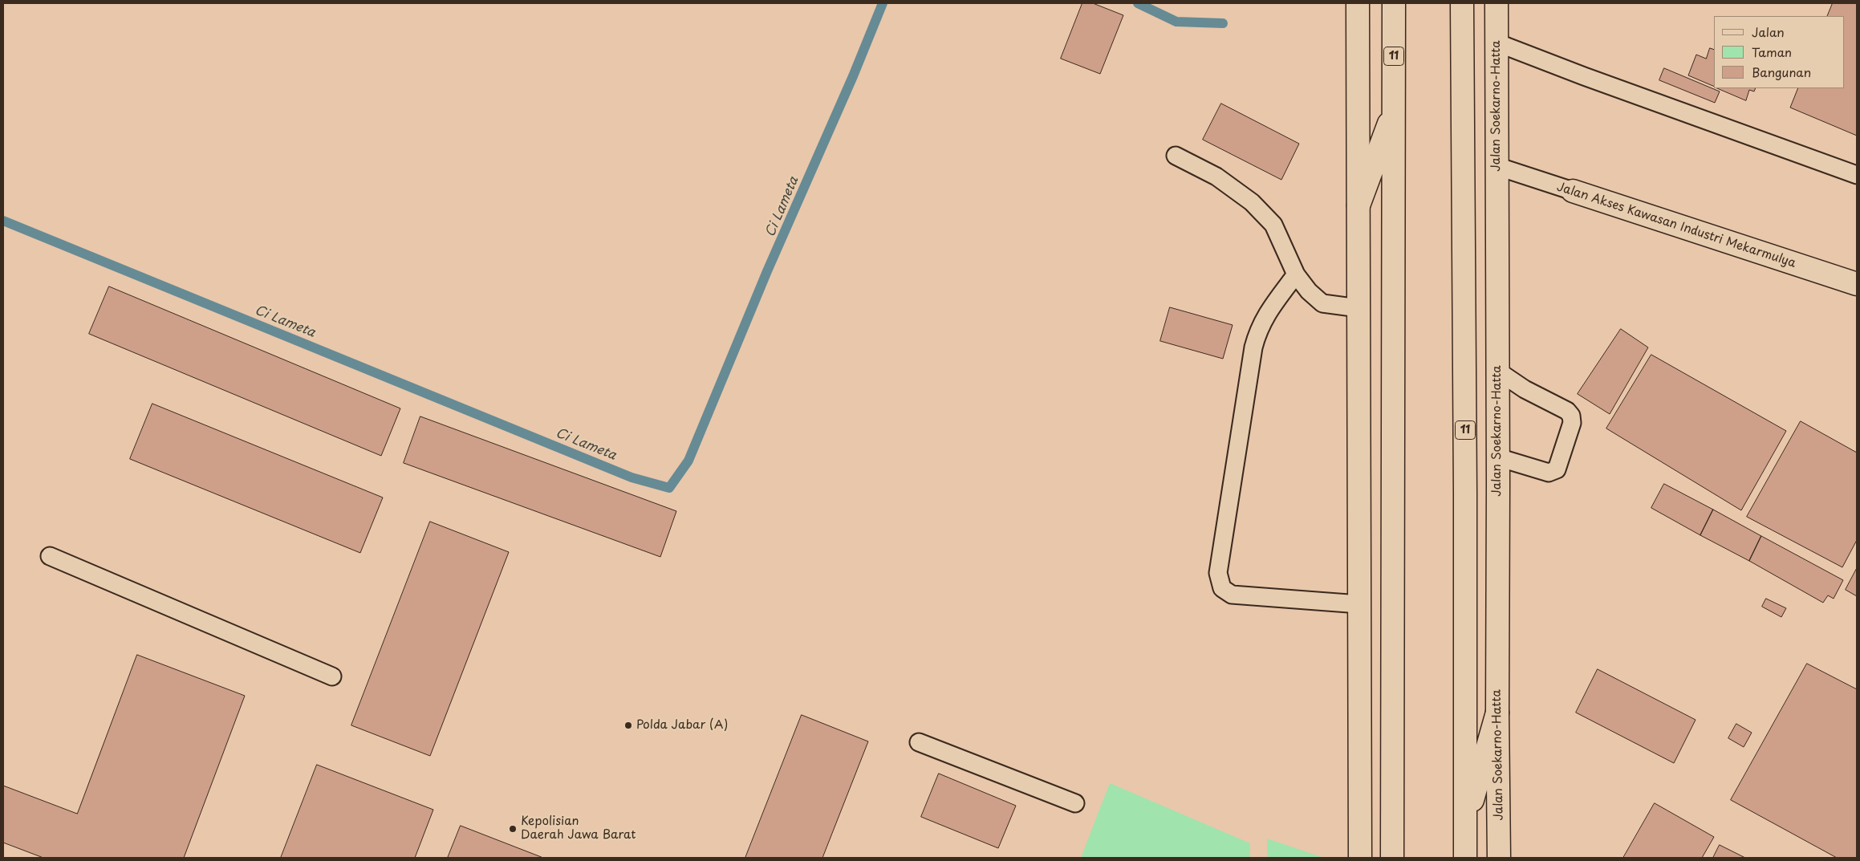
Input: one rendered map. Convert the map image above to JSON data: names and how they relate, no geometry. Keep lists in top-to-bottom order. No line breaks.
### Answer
{"streets":{"main road":["11","Jalan Soekarno-Hatta","Jalan Akses Kawasan Industri Mekarmulya"]},"crossings":[["Jalan Soekarno-Hatta","Jalan Akses Kawasan Industri Mekarmulya"]],"water":["Ci Lameta"],"places":["Polda Jabar (A)","Kepolisian Daerah Jawa Barat"],"legend":["Jalan","Taman","Bangunan"]}
